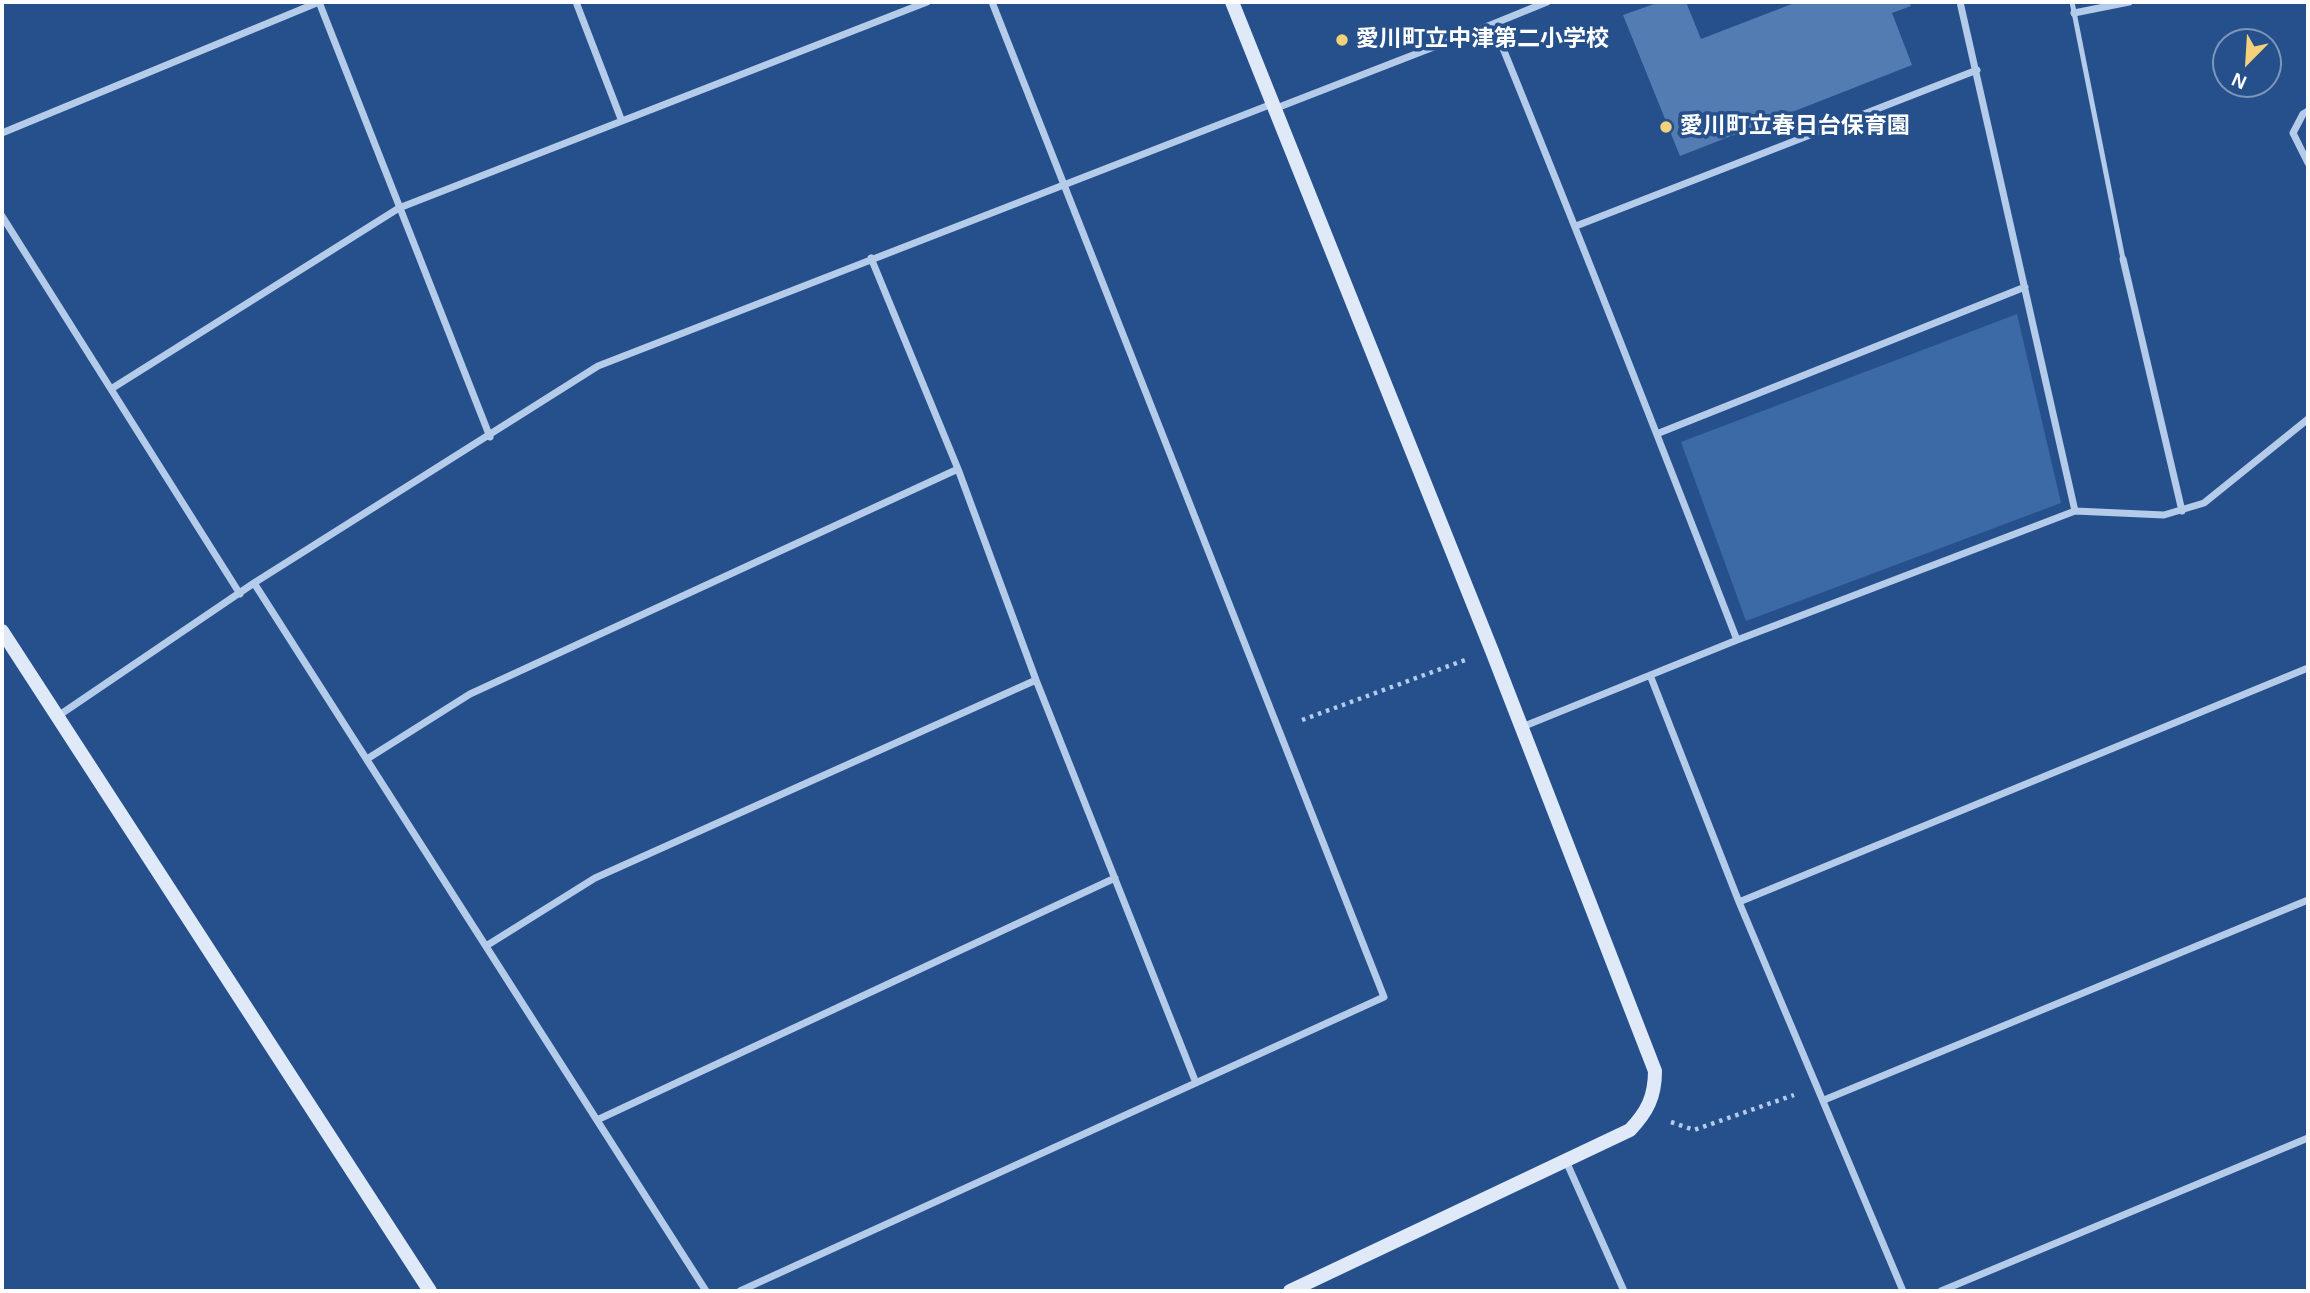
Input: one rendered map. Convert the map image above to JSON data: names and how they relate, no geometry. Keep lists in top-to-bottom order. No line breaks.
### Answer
{"places":["愛川町立中津第二小学校","愛川町立春日台保育園"],"north":"bottom left"}
